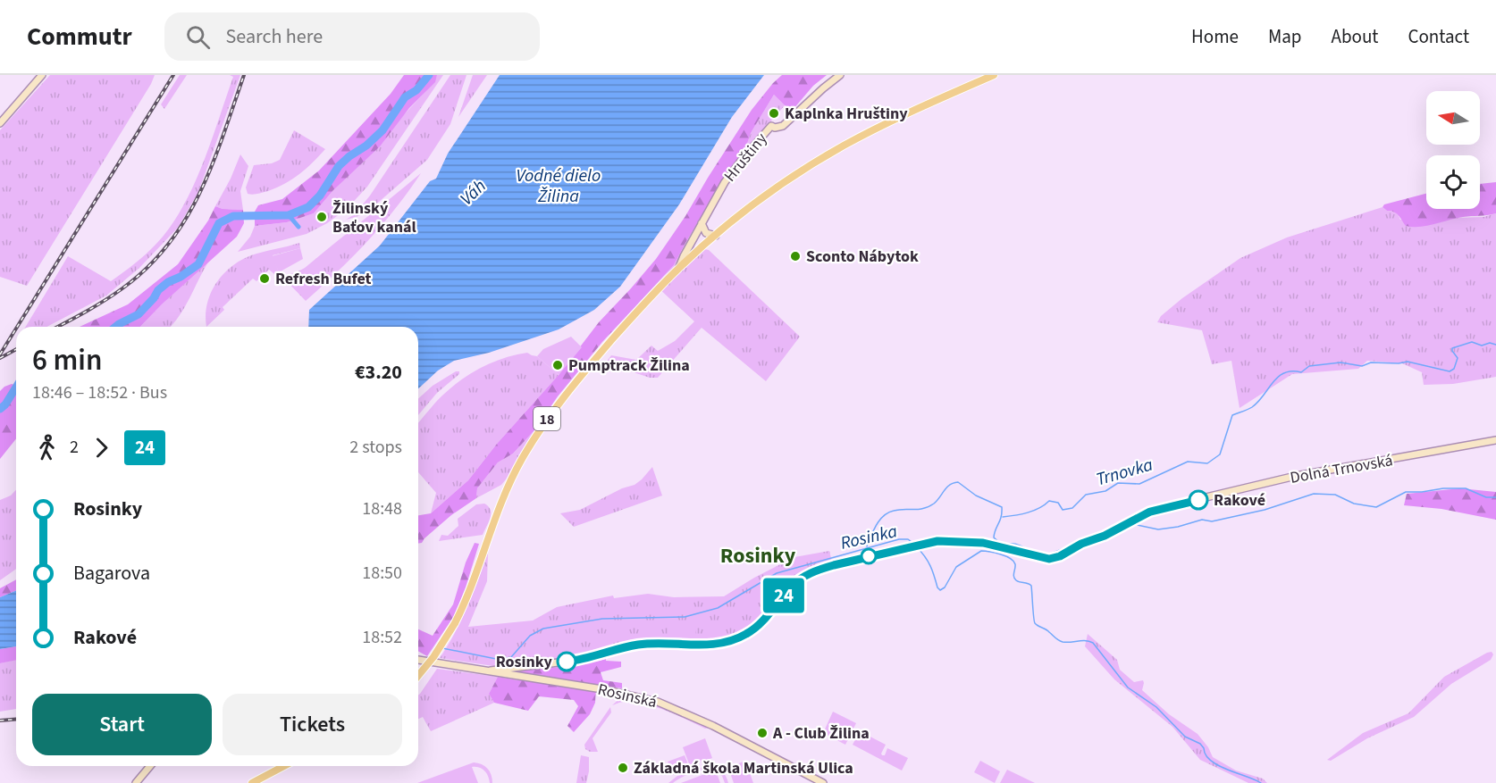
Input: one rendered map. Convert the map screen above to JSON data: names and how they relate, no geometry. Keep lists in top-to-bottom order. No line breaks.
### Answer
{"streets":{"main road":["18"],"street":["Hruštiny","Dolná Trnovská","Rosinská"]},"crossings":[["Hruštiny","18"],["Dolná Trnovská","Rosinská"]],"districts":["Rosinky"],"water":["Vodné dielo Žilina","Váh","Trnovka","Rosinka"],"places":["Kaplnka Hruštiny","Žilinský Baťov kanál","Sconto Nábytok","Refresh Bufet","Pumptrack Žilina","Rakové","Rosinky","A - Club Žilina","Základná škola Martinská Ulica"],"lines":["bus line 24"],"north":"left","page":{"header":"Commutr","search":"Search here","nav":["Home","Map","About","Contact"],"on_map":"24","heading":["6 min","18:46 – 18:52 · Bus","€3.20"],"legs":["2","24","2 stops"],"list":[{"name":"Rosinky","value":"18:48"},{"name":"Bagarova","value":"18:50"},{"name":"Rakové","value":"18:52"}],"buttons":["Start","Tickets"]}}
